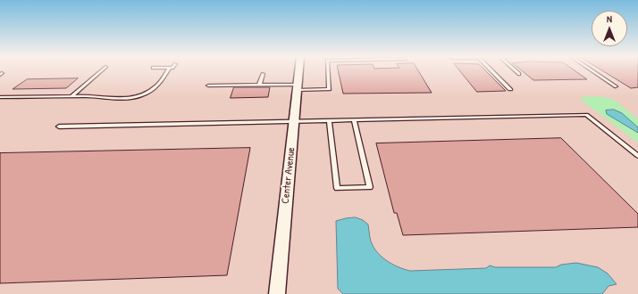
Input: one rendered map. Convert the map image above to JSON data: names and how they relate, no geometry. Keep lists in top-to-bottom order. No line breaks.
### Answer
{"streets":{"street":["Center Avenue"]},"north":"top"}
